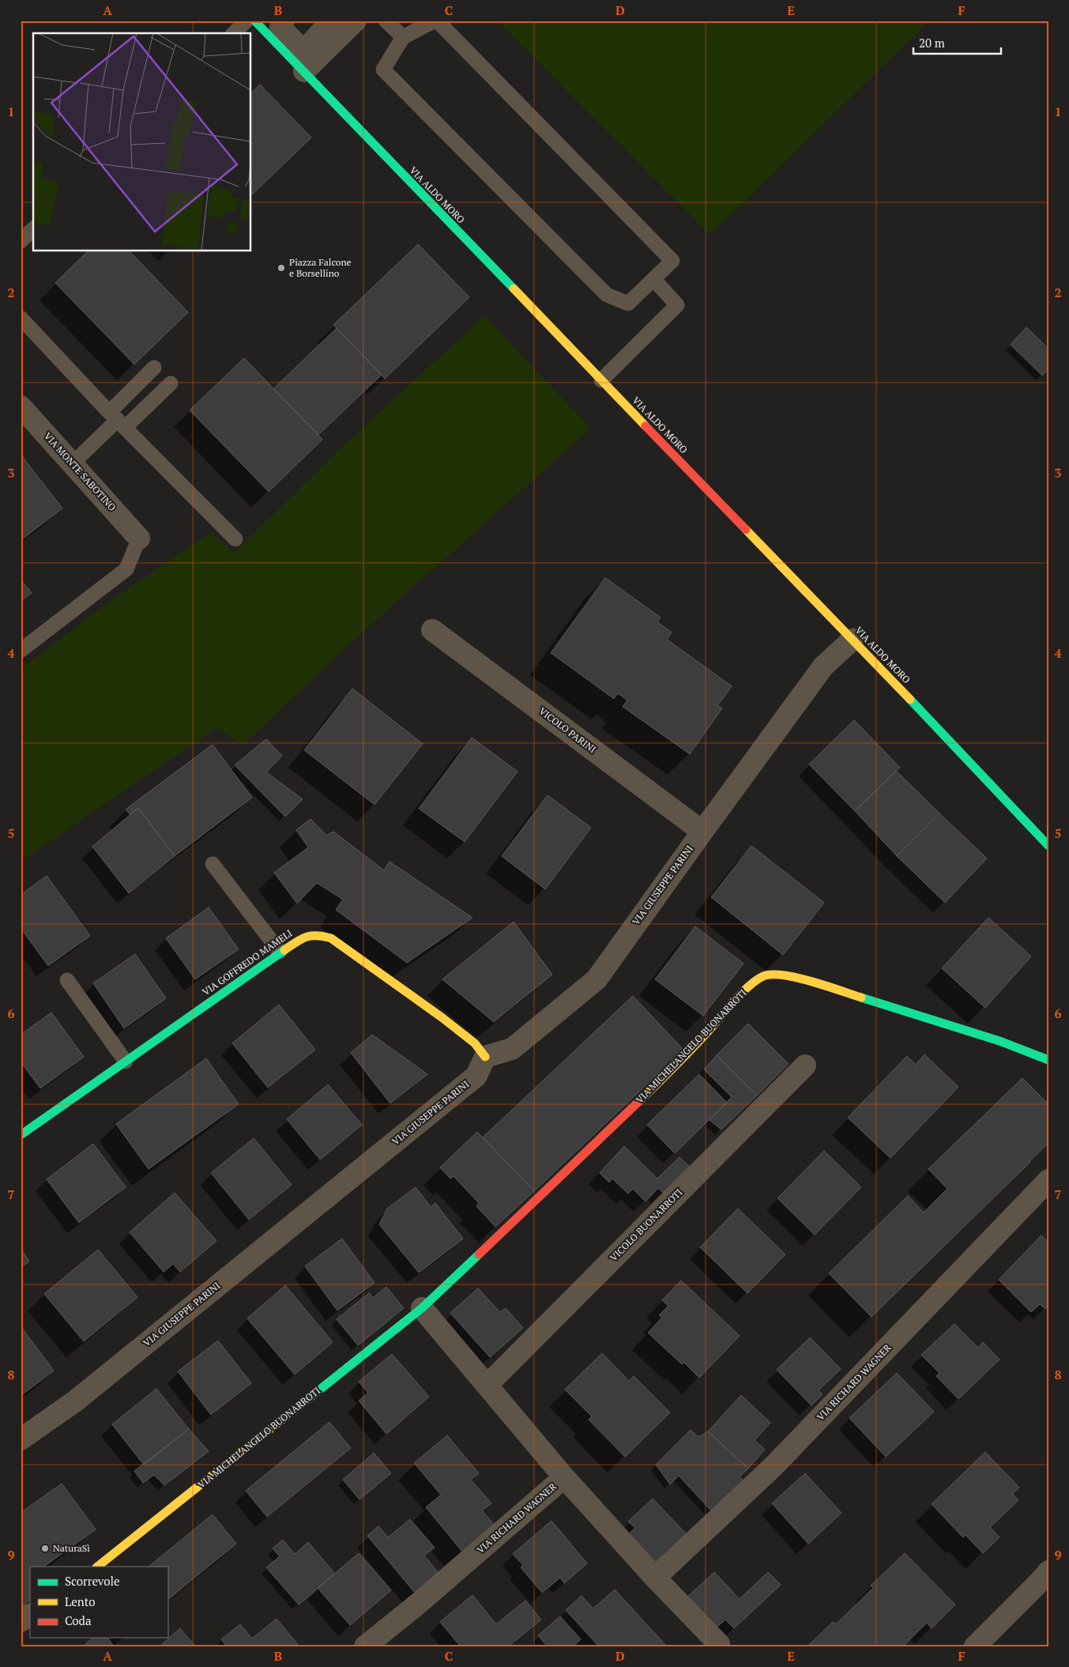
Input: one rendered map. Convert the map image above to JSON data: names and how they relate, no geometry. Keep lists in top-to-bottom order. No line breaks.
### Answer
{"streets":{"street":["VIA ALDO MORO","VIA MONTE SABOTINO","VICOLO PARINI","VIA GIUSEPPE PARINI","VIA GOFFREDO MAMELI","VIA MICHELANGELO BUONARROTI","VICOLO BUONARROTI","VIA RICHARD WAGNER"]},"crossings":[["VIA ALDO MORO","VIA GIUSEPPE PARINI"],["VICOLO PARINI","VIA GIUSEPPE PARINI"],["VIA GIUSEPPE PARINI","VIA GOFFREDO MAMELI"]],"places":["Piazza Falcone e Borsellino","NaturaSì"],"legend":["Scorrevole","Lento","Coda"],"scale_bar":"20 m","grid":{"columns":["A","B","C","D","E","F"],"rows":["1","2","3","4","5","6","7","8","9"]}}
